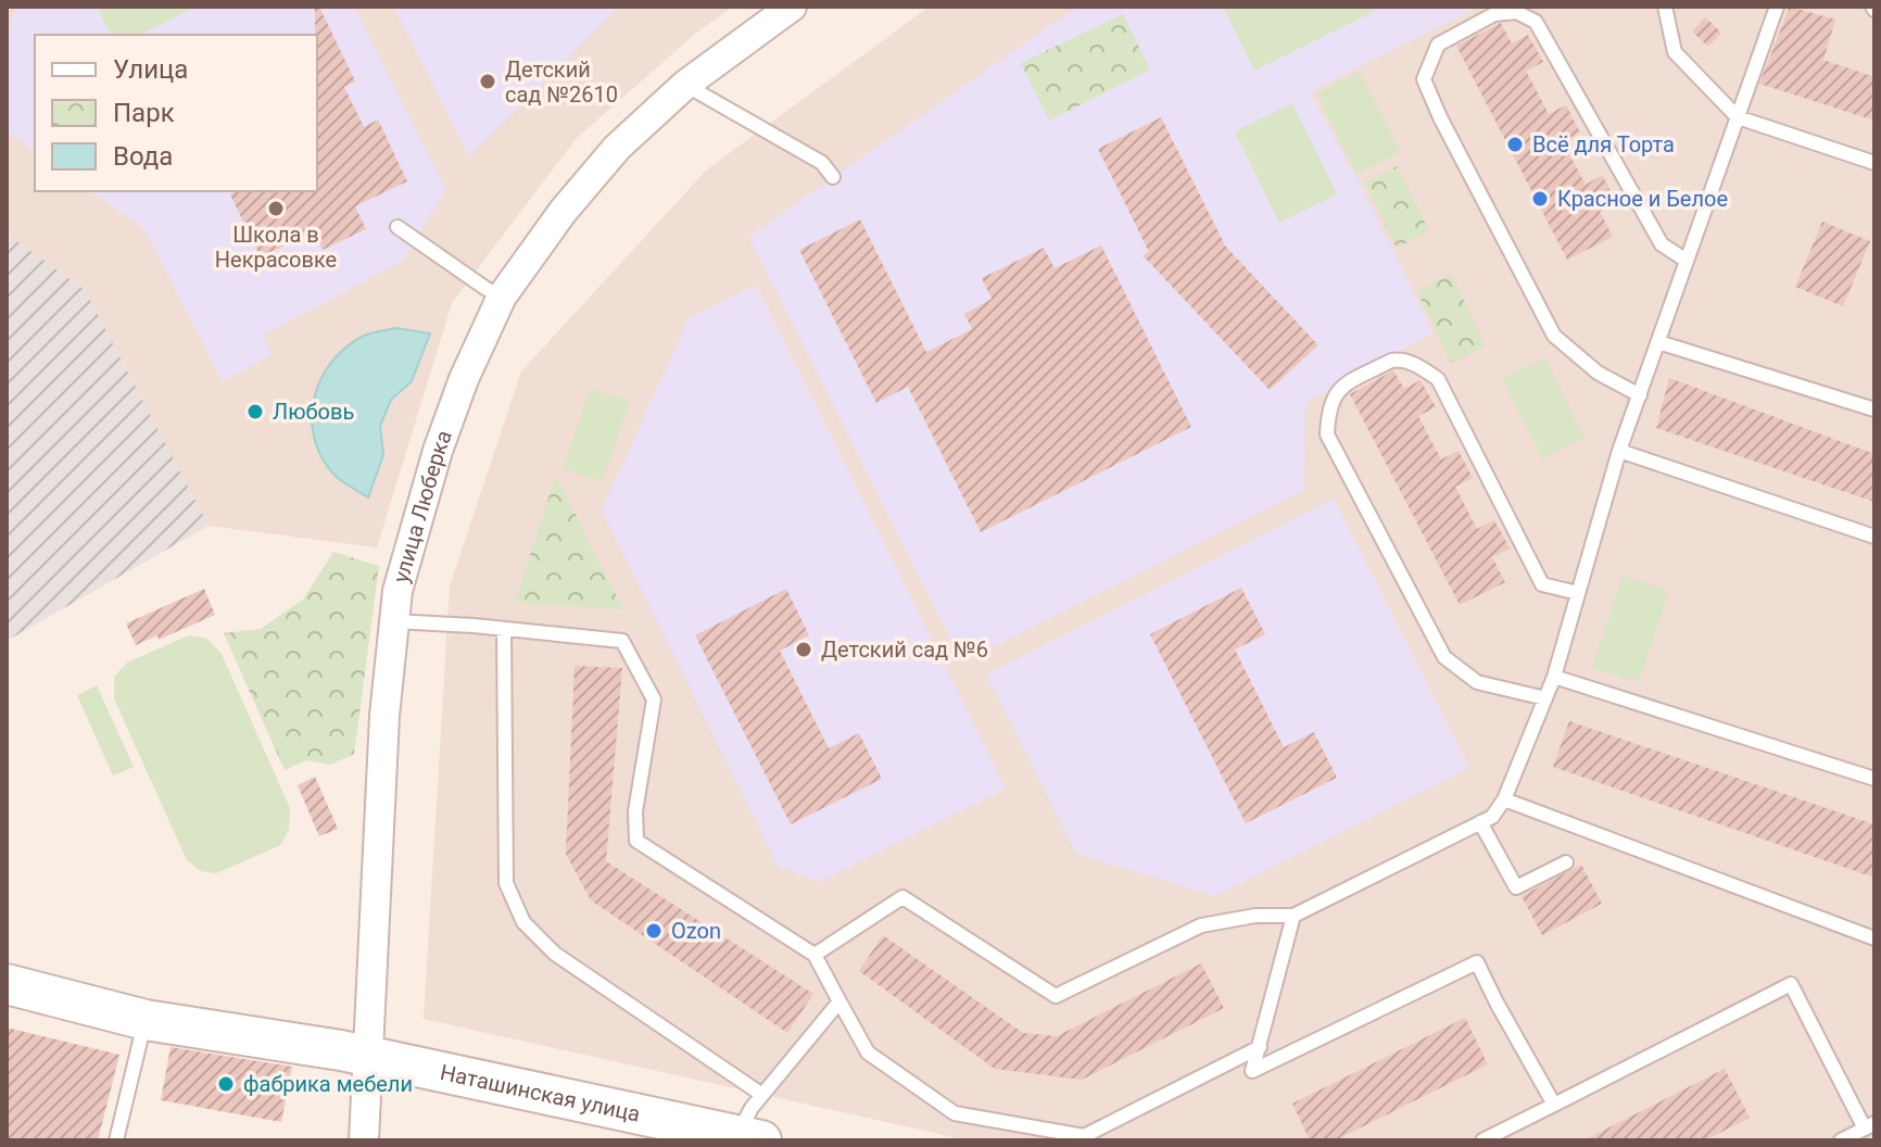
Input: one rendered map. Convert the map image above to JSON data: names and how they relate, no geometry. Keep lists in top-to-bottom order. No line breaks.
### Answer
{"streets":{"street":["улица Люберка","Наташинская улица"]},"crossings":[["улица Люберка","Наташинская улица"]],"places":["Детский сад №2610","Всё для Торта","Красное и Белое","Школа в Некрасовке","Любовь","Детский сад №6","Ozon","фабрика мебели"],"legend":["Улица","Парк","Вода"]}
